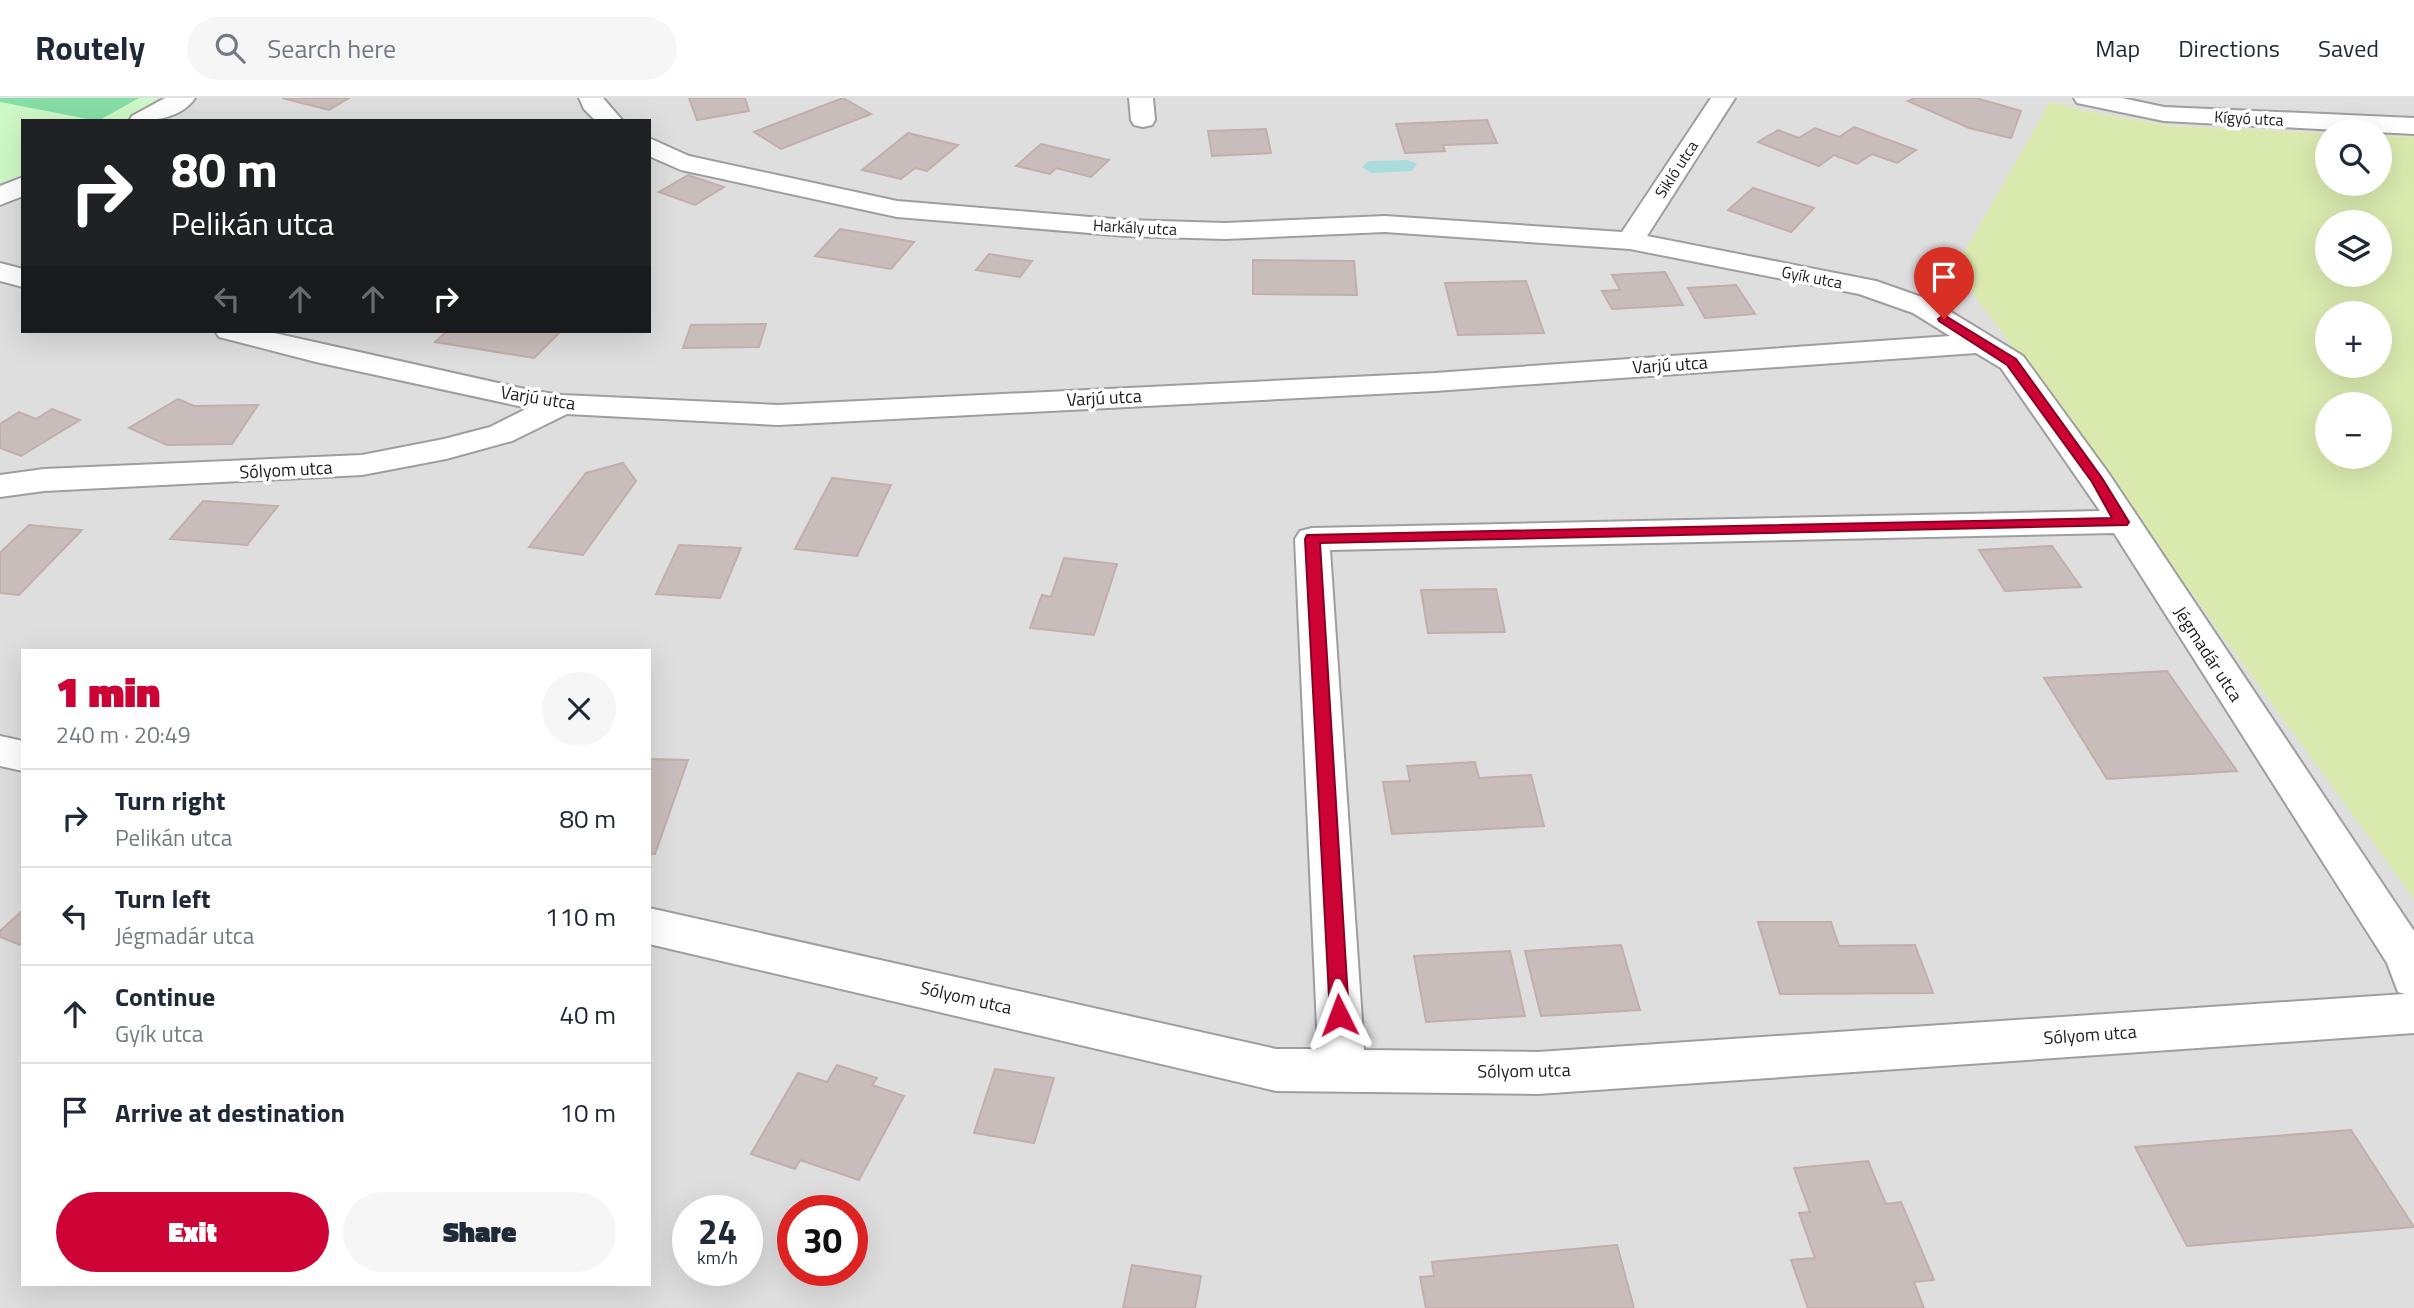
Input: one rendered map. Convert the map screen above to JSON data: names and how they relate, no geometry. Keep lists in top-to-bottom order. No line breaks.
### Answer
{"streets":{"street":["Kígyó utca","Sikló utca","Harkály utca","Gyík utca","Varjú utca","Sólyom utca","Jégmadár utca"]},"crossings":[["Sikló utca","Harkály utca"],["Sikló utca","Gyík utca"],["Harkály utca","Gyík utca"],["Gyík utca","Varjú utca"],["Gyík utca","Jégmadár utca"],["Varjú utca","Sólyom utca"],["Varjú utca","Jégmadár utca"]],"page":{"header":"Routely","search":"Search here","nav":["Map","Directions","Saved"],"map_buttons":["+","−"],"turn":["80 m","Pelikán utca"],"heading":["1 min","240 m · 20:49"],"list":[{"name":"Turn right","note":"Pelikán utca","value":"80 m"},{"name":"Turn left","note":"Jégmadár utca","value":"110 m"},{"name":"Continue","note":"Gyík utca","value":"40 m"},{"name":"Arrive at destination","value":"10 m"}],"buttons":["Exit","Share"],"speed":"24 km/h","limit":"30"}}
